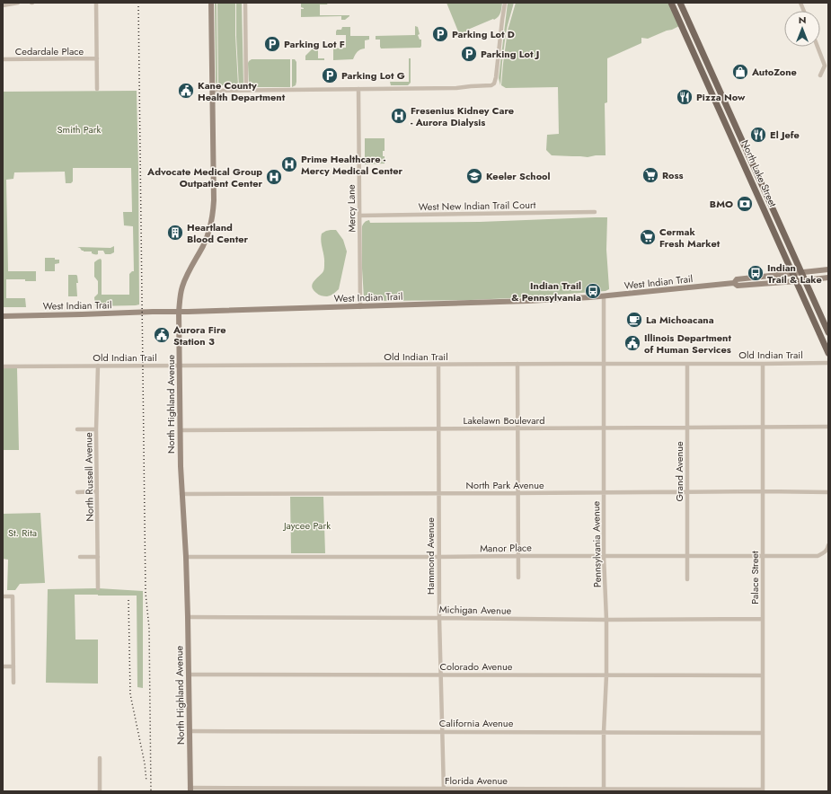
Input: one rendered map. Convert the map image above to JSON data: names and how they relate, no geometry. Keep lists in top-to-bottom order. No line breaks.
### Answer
{"streets":{"main road":["North Lake Street","West Indian Trail","North Highland Avenue"],"street":["Cedardale Place","West New Indian Trail Court","Mercy Lane","Old Indian Trail","Lakelawn Boulevard","Grand Avenue","North Russell Avenue","North Park Avenue","Pennsylvania Avenue","Manor Place","Hammond Avenue","Palace Street","Michigan Avenue","Colorado Avenue","California Avenue","Florida Avenue"]},"crossings":[["North Lake Street","West Indian Trail"],["West New Indian Trail Court","Mercy Lane"],["Mercy Lane","West Indian Trail"],["West Indian Trail","North Highland Avenue"],["West Indian Trail","Pennsylvania Avenue"],["Old Indian Trail","North Highland Avenue"],["Old Indian Trail","Grand Avenue"],["Old Indian Trail","North Russell Avenue"],["Old Indian Trail","Pennsylvania Avenue"],["Old Indian Trail","Hammond Avenue"],["Old Indian Trail","Palace Street"],["North Highland Avenue","Lakelawn Boulevard"],["North Highland Avenue","North Park Avenue"],["North Highland Avenue","Manor Place"],["North Highland Avenue","Michigan Avenue"],["North Highland Avenue","Colorado Avenue"],["North Highland Avenue","California Avenue"],["North Highland Avenue","Florida Avenue"],["Lakelawn Boulevard","Grand Avenue"],["Lakelawn Boulevard","Pennsylvania Avenue"],["Lakelawn Boulevard","Hammond Avenue"],["Lakelawn Boulevard","Palace Street"],["Grand Avenue","North Park Avenue"],["Grand Avenue","Manor Place"],["North Park Avenue","Pennsylvania Avenue"],["North Park Avenue","Hammond Avenue"],["North Park Avenue","Palace Street"],["Pennsylvania Avenue","Manor Place"],["Pennsylvania Avenue","Michigan Avenue"],["Pennsylvania Avenue","Colorado Avenue"],["Pennsylvania Avenue","California Avenue"],["Pennsylvania Avenue","Florida Avenue"],["Manor Place","Hammond Avenue"],["Manor Place","Palace Street"],["Hammond Avenue","Michigan Avenue"],["Hammond Avenue","Colorado Avenue"],["Hammond Avenue","California Avenue"],["Hammond Avenue","Florida Avenue"],["Palace Street","Michigan Avenue"],["Palace Street","Colorado Avenue"],["Palace Street","California Avenue"],["Palace Street","Florida Avenue"]],"parks":["Smith Park","Jaycee Park","St. Rita"],"places":{"parking":["Parking Lot D","Parking Lot F","Parking Lot J","Parking Lot G"],"shop":["AutoZone"],"public building":["Kane County Health Department","Aurora Fire Station 3","Illinois Department of Human Services"],"restaurant":["Pizza Now","El Jefe"],"hospital":["Fresenius Kidney Care - Aurora Dialysis","Prime Healthcare - Mercy Medical Center","Advocate Medical Group Outpatient Center"],"supermarket":["Ross","Cermak Fresh Market"],"school or university":["Keeler School"],"bank":["BMO"],"building":["Heartland Blood Center"],"bus stop":["Indian Trail & Lake","Indian Trail & Pennsylvania"],"cafe":["La Michoacana"]},"north":"top"}
